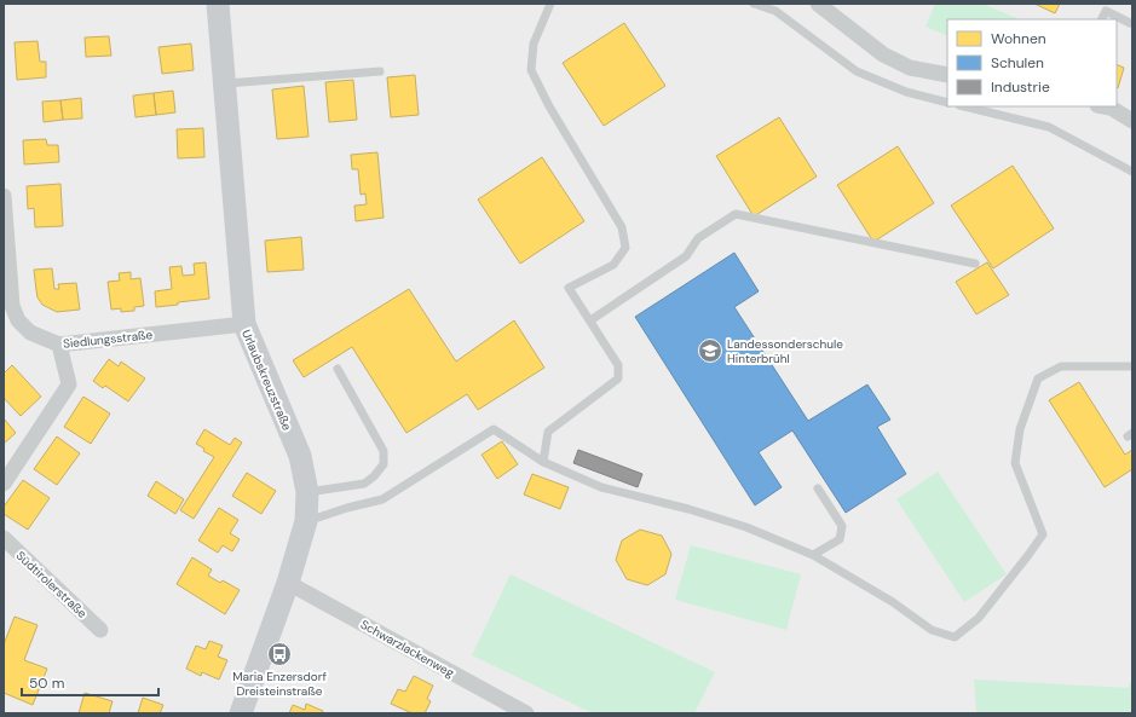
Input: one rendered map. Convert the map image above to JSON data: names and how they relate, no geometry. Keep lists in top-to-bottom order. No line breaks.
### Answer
{"streets":{"street":["Siedlungsstraße","Urlaubskreuzstraße","Südtirolerstraße","Schwarzlackenweg"]},"crossings":[["Siedlungsstraße","Urlaubskreuzstraße"],["Urlaubskreuzstraße","Schwarzlackenweg"]],"places":{"school or university":["Landessonderschule Hinterbrühl"],"bus stop":["Maria Enzersdorf Dreisteinstraße"]},"legend":["Wohnen","Schulen","Industrie"],"scale_bar":"50 m"}
